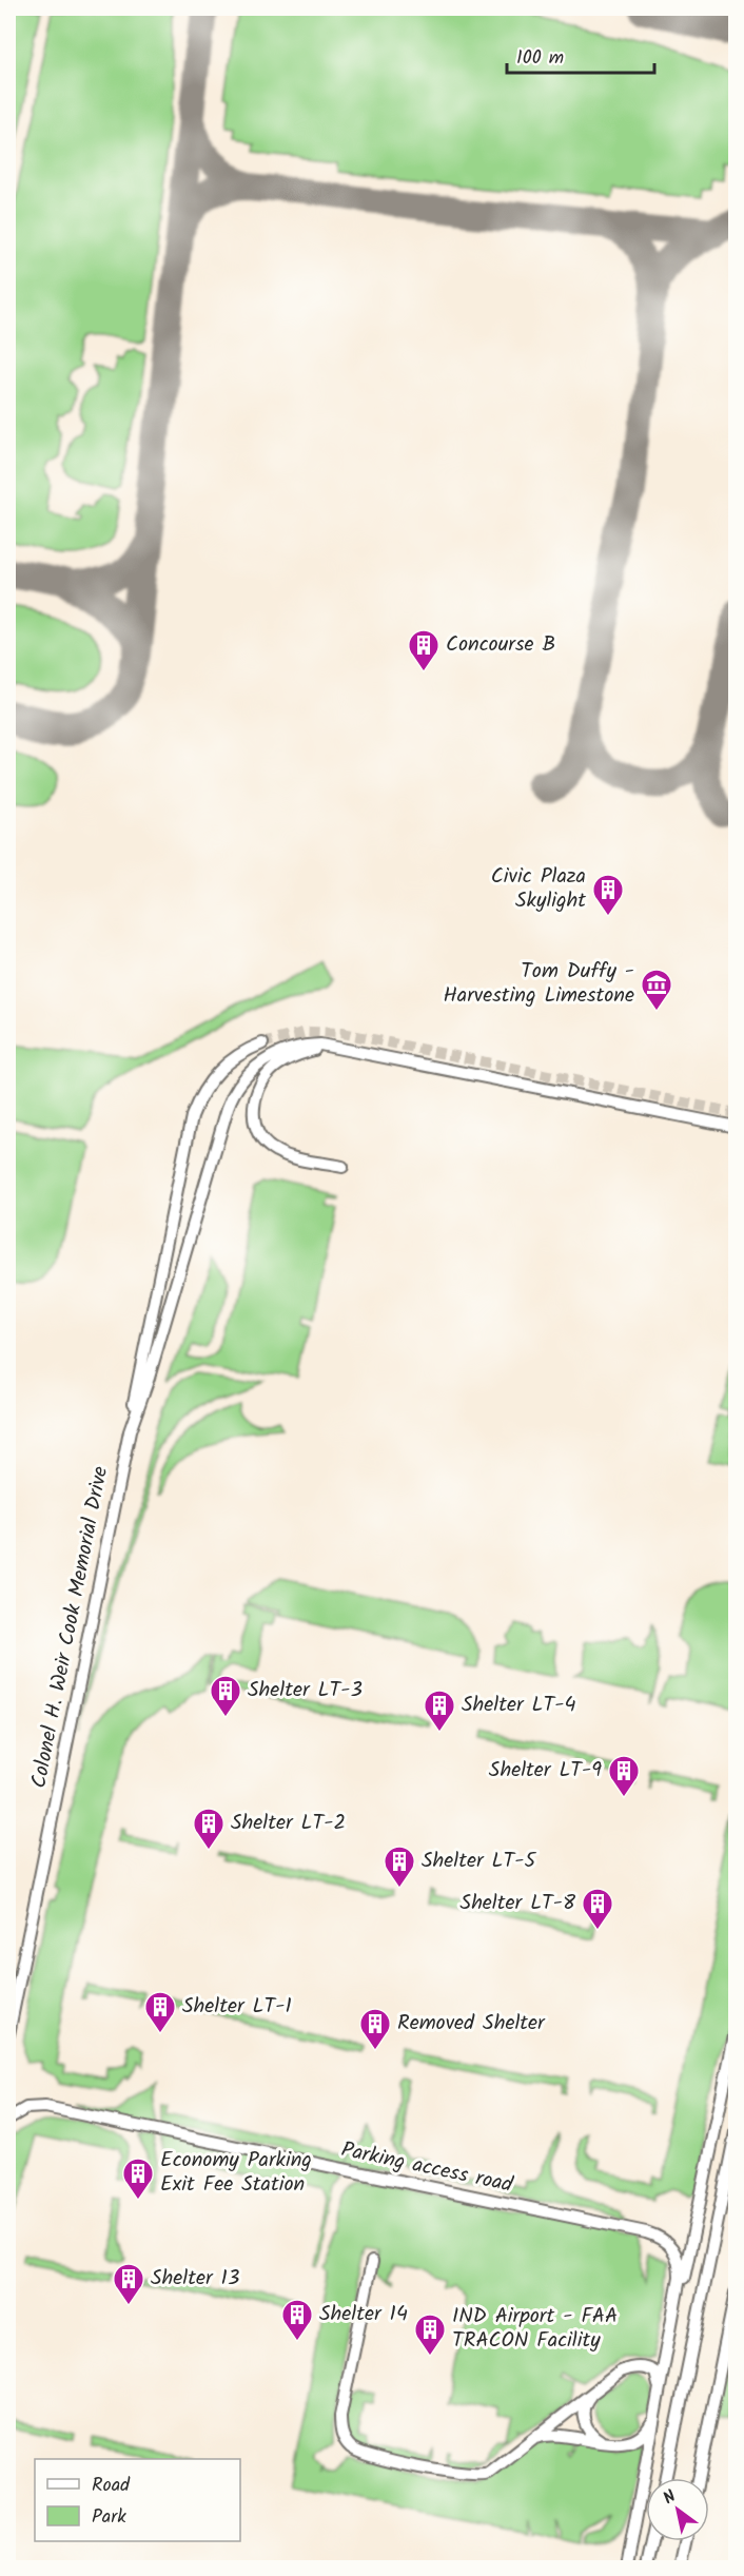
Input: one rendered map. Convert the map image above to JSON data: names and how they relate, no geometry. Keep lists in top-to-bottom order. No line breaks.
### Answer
{"streets":{"street":["Colonel H. Weir Cook Memorial Drive","Parking access road"]},"places":{"building":["Concourse B","Civic Plaza Skylight","Shelter LT-3","Shelter LT-4","Shelter LT-9","Shelter LT-2","Shelter LT-5","Shelter LT-8","Shelter LT-1","Removed Shelter","Economy Parking Exit Fee Station","Shelter 13","Shelter 14","IND Airport - FAA TRACON Facility"],"museum":["Tom Duffy - Harvesting Limestone"]},"legend":["Road","Park"],"scale_bar":"100 m","north":"top left"}
